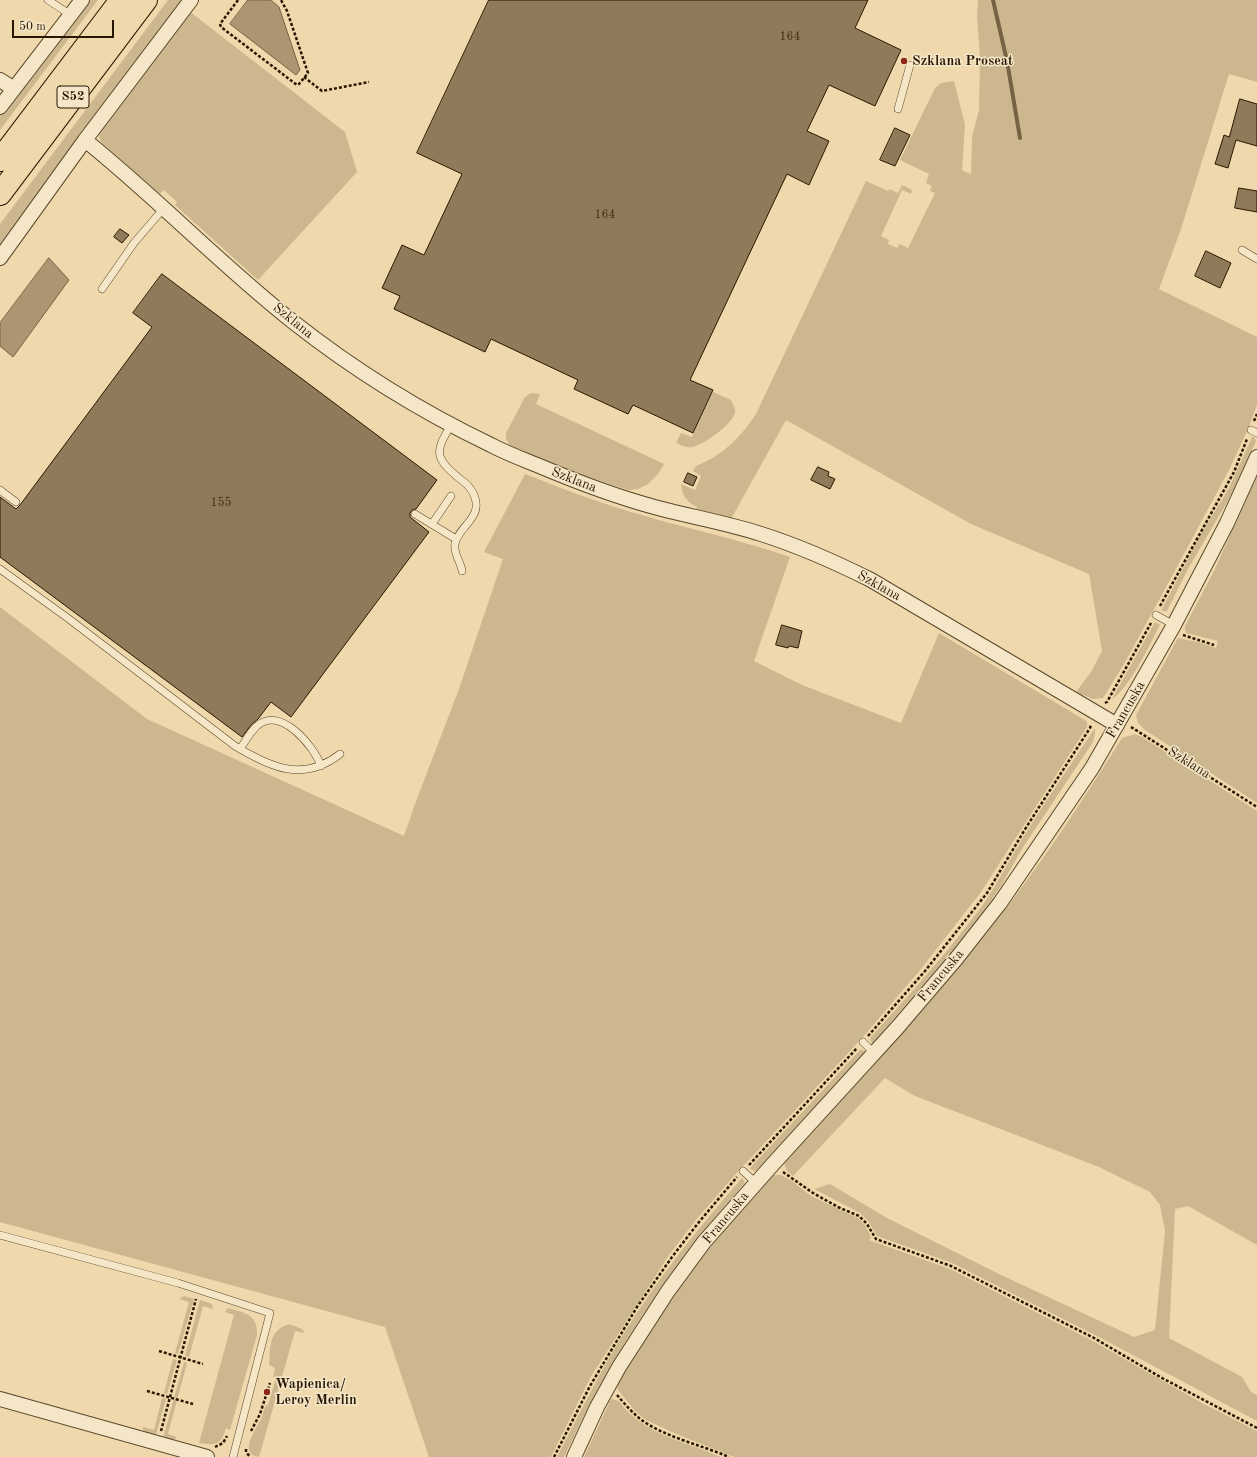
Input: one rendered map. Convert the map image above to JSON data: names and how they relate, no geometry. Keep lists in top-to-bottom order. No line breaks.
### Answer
{"streets":{"highway":["S52"],"street":["Szklana","Francuska"]},"crossings":[["Szklana","Francuska"]],"places":["Szklana Proseat","Wapienica/ Leroy Merlin"],"house_numbers":["164","164","155"],"scale_bar":"50 m"}
